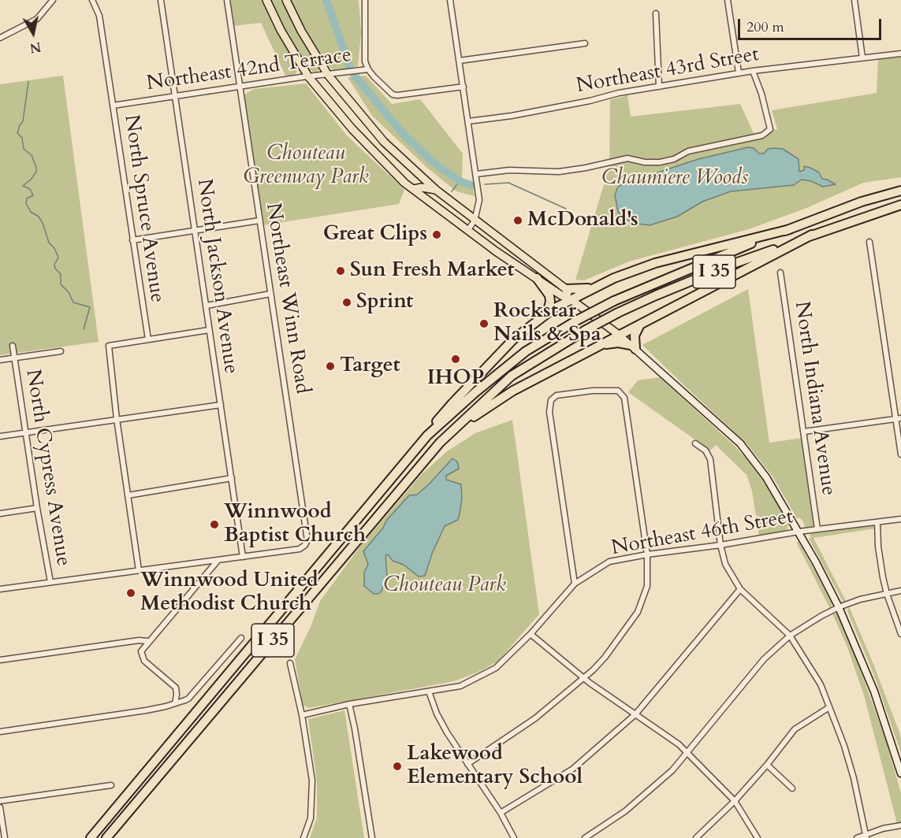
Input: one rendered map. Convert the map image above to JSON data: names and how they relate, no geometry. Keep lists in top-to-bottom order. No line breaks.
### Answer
{"streets":{"highway":["I 35"],"street":["Northeast 42nd Terrace","Northeast 43rd Street","North Spruce Avenue","North Jackson Avenue","Northeast Winn Road","North Indiana Avenue","North Cypress Avenue","Northeast 46th Street"]},"crossings":[["Northeast 42nd Terrace","North Spruce Avenue"],["Northeast 42nd Terrace","North Jackson Avenue"],["Northeast 42nd Terrace","Northeast Winn Road"],["North Jackson Avenue","Northeast Winn Road"],["North Indiana Avenue","Northeast 46th Street"]],"parks":["Chouteau Greenway Park","Chaumiere Woods","Chouteau Park"],"places":["McDonald's","Great Clips","Sun Fresh Market","Sprint","Rockstar Nails & Spa","IHOP","Target","Winnwood Baptist Church","Winnwood United Methodist Church","Lakewood Elementary School"],"scale_bar":"200 m","north":"bottom"}
